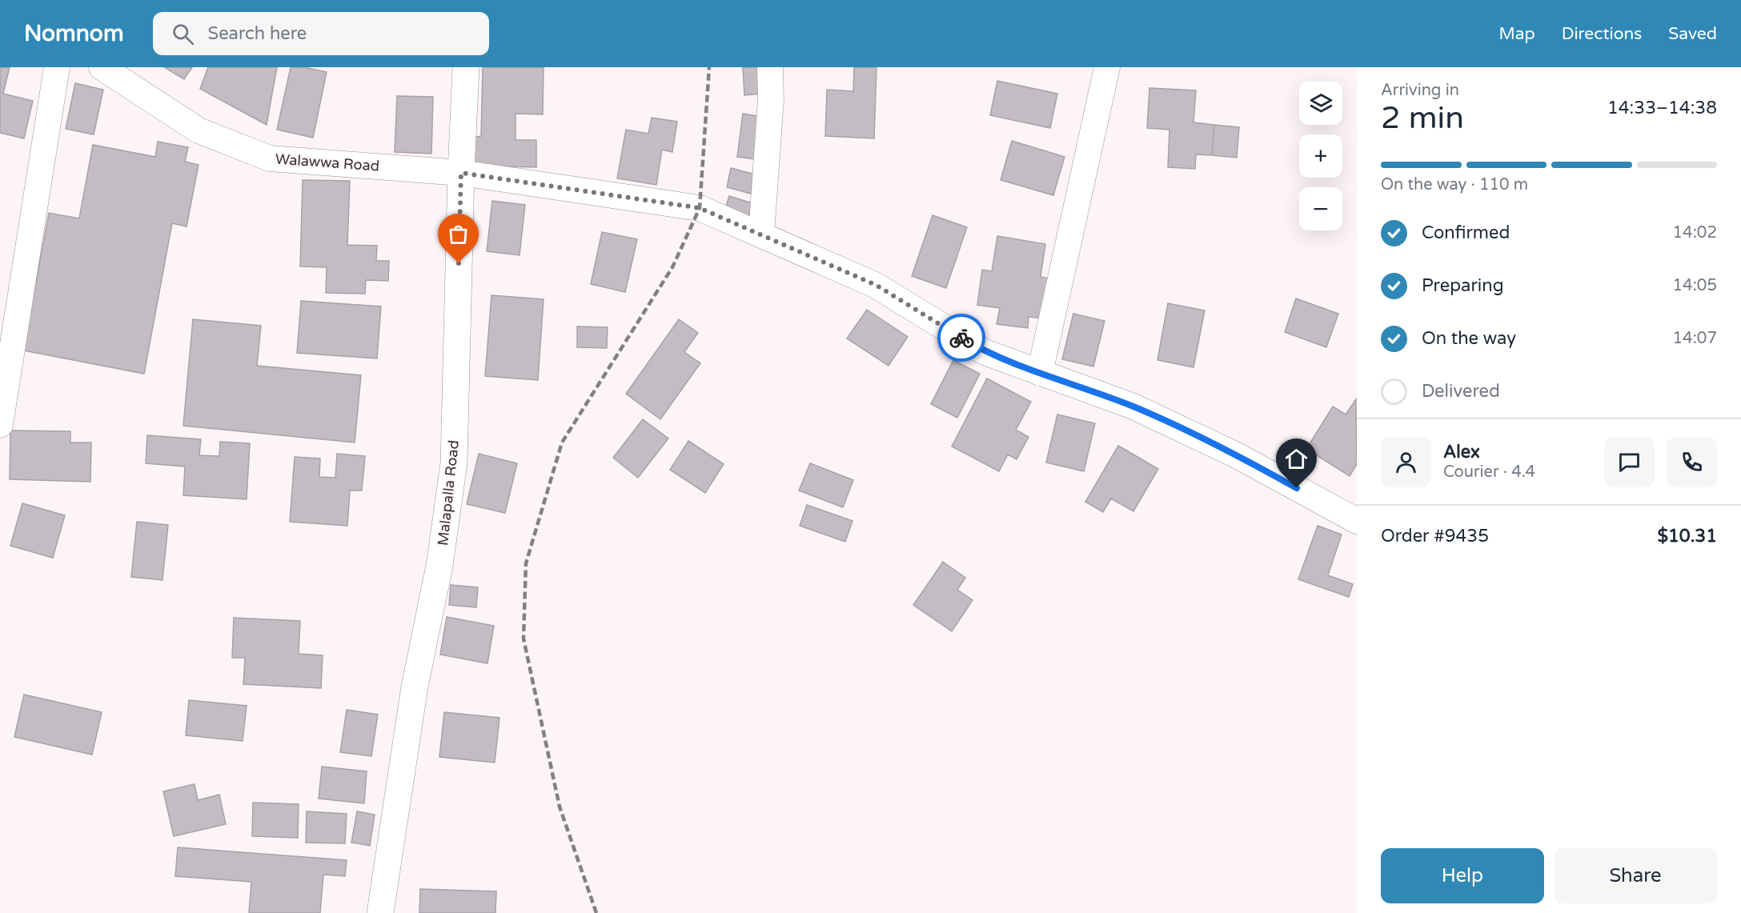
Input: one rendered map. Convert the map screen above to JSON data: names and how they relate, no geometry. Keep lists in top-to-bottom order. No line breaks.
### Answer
{"streets":{"street":["Walawwa Road","Malapalla Road"]},"crossings":[["Walawwa Road","Malapalla Road"]],"page":{"header":"Nomnom","search":"Search here","nav":["Map","Directions","Saved"],"heading":["2 min","Arriving in","14:33–14:38"],"panel":["Alex","Courier · 4.4","Order #9435","$10.31"],"map_buttons":["+","−"],"bar":"On the way · 110 m","list":[["Confirmed","14:02"],["Preparing","14:05"],["On the way","14:07"],"Delivered"],"buttons":["Help","Share"]}}
